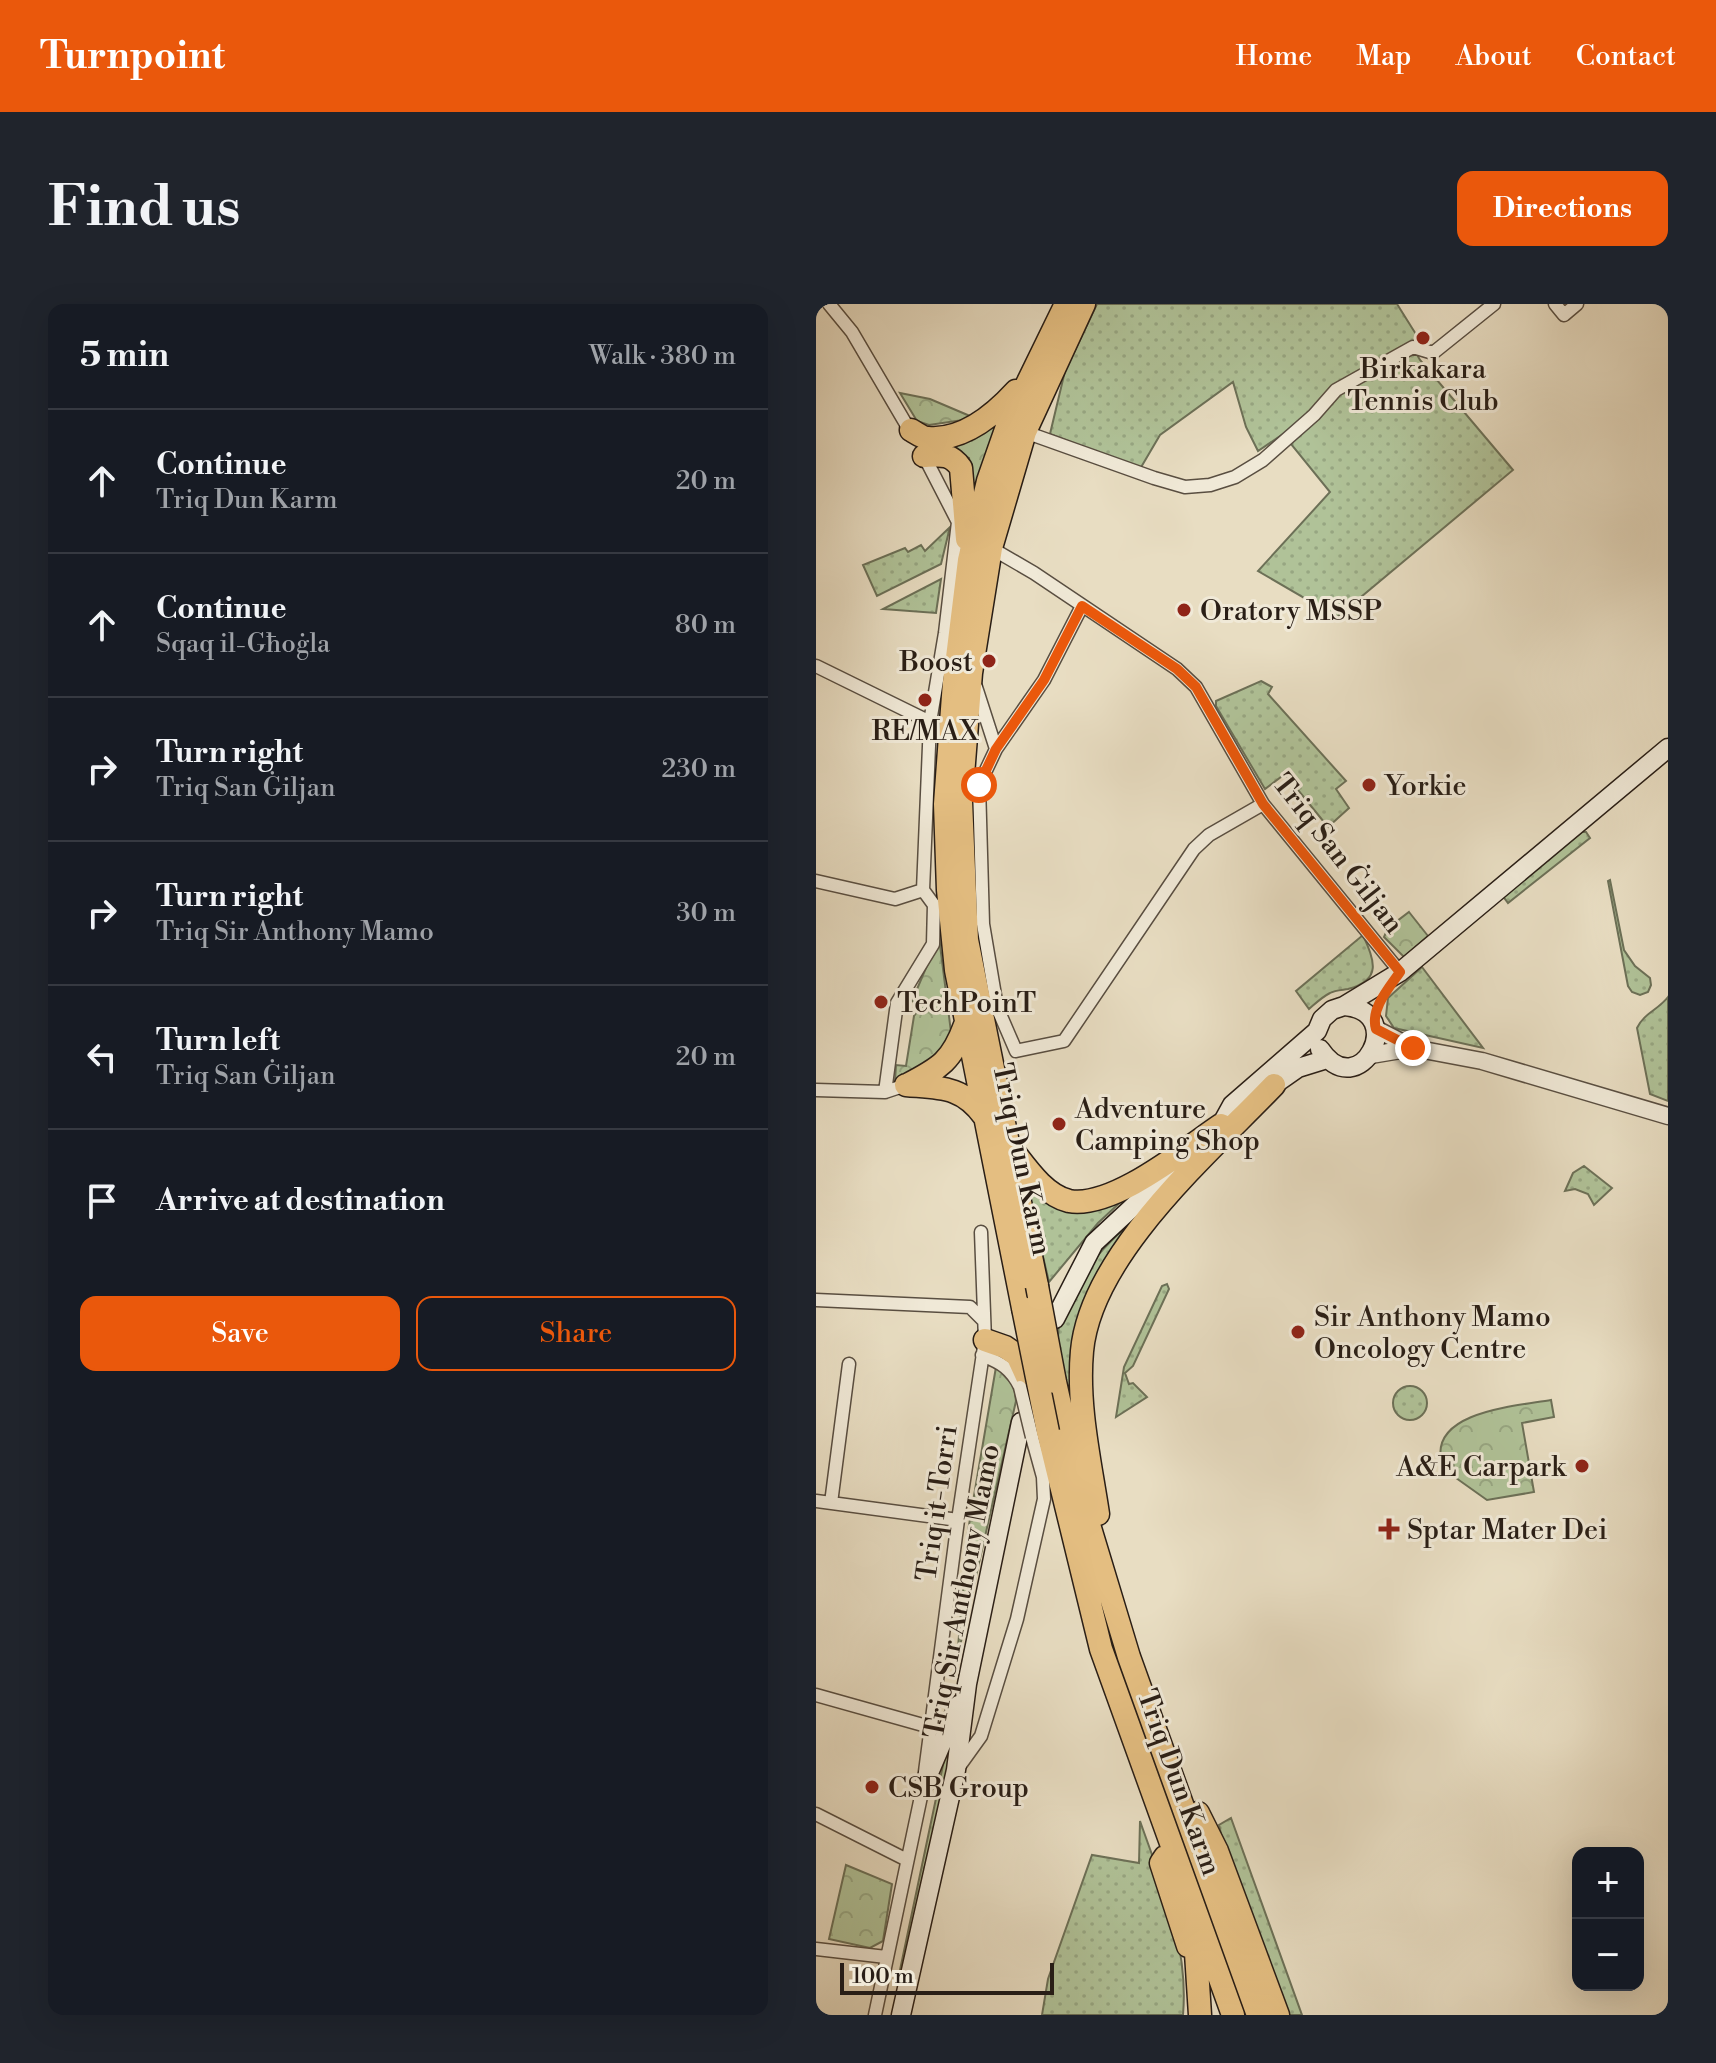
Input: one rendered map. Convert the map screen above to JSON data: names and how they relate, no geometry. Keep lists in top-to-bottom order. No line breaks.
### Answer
{"streets":{"highway":["Triq Dun Karm"],"main road":["Triq Sir Anthony Mamo"],"street":["Triq San Ġiljan","Triq it-Torri"]},"crossings":[["Triq San Ġiljan","Triq Dun Karm"],["Triq Dun Karm","Triq Sir Anthony Mamo"],["Triq it-Torri","Triq Sir Anthony Mamo"]],"places":{"other":["Birkakara Tennis Club","Oratory MSSP","Boost","RE/MAX","Yorkie","TechPoinT","Adventure Camping Shop","Sir Anthony Mamo Oncology Centre","A&E Carpark","CSB Group"],"health":["Sptar Mater Dei"]},"scale_bar":"100 m","page":{"header":"Turnpoint","nav":["Home","Map","About","Contact"],"buttons":["Directions",["Save","Share"]],"title":"Find us","heading":["5 min","Walk · 380 m"],"list":[["Continue","Triq Dun Karm","20 m"],["Continue","Sqaq il-Għoġla","80 m"],["Turn right","Triq San Ġiljan","230 m"],["Turn right","Triq Sir Anthony Mamo","30 m"],["Turn left","Triq San Ġiljan","20 m"],"Arrive at destination"],"map_buttons":["+","−"],"scale":"100 m"}}
